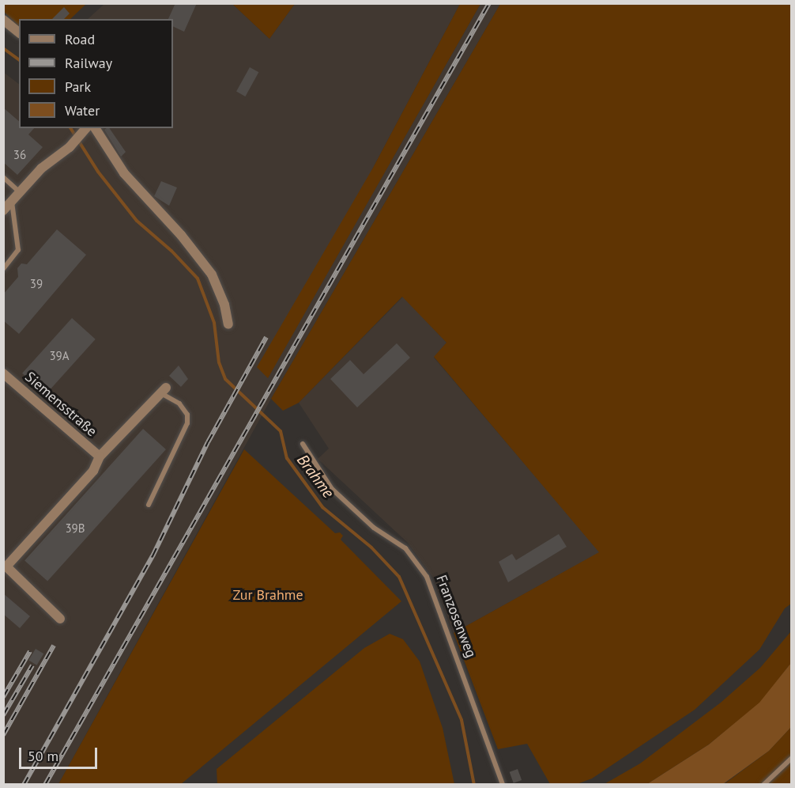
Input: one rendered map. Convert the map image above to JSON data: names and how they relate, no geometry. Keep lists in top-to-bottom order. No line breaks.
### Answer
{"streets":{"street":["Siemensstraße"],"lane":["Franzosenweg"]},"water":["Brahme"],"parks":["Zur Brahme"],"house_numbers":["36","39","39A","39B"],"legend":["Road","Railway","Park","Water"],"scale_bar":"50 m"}
